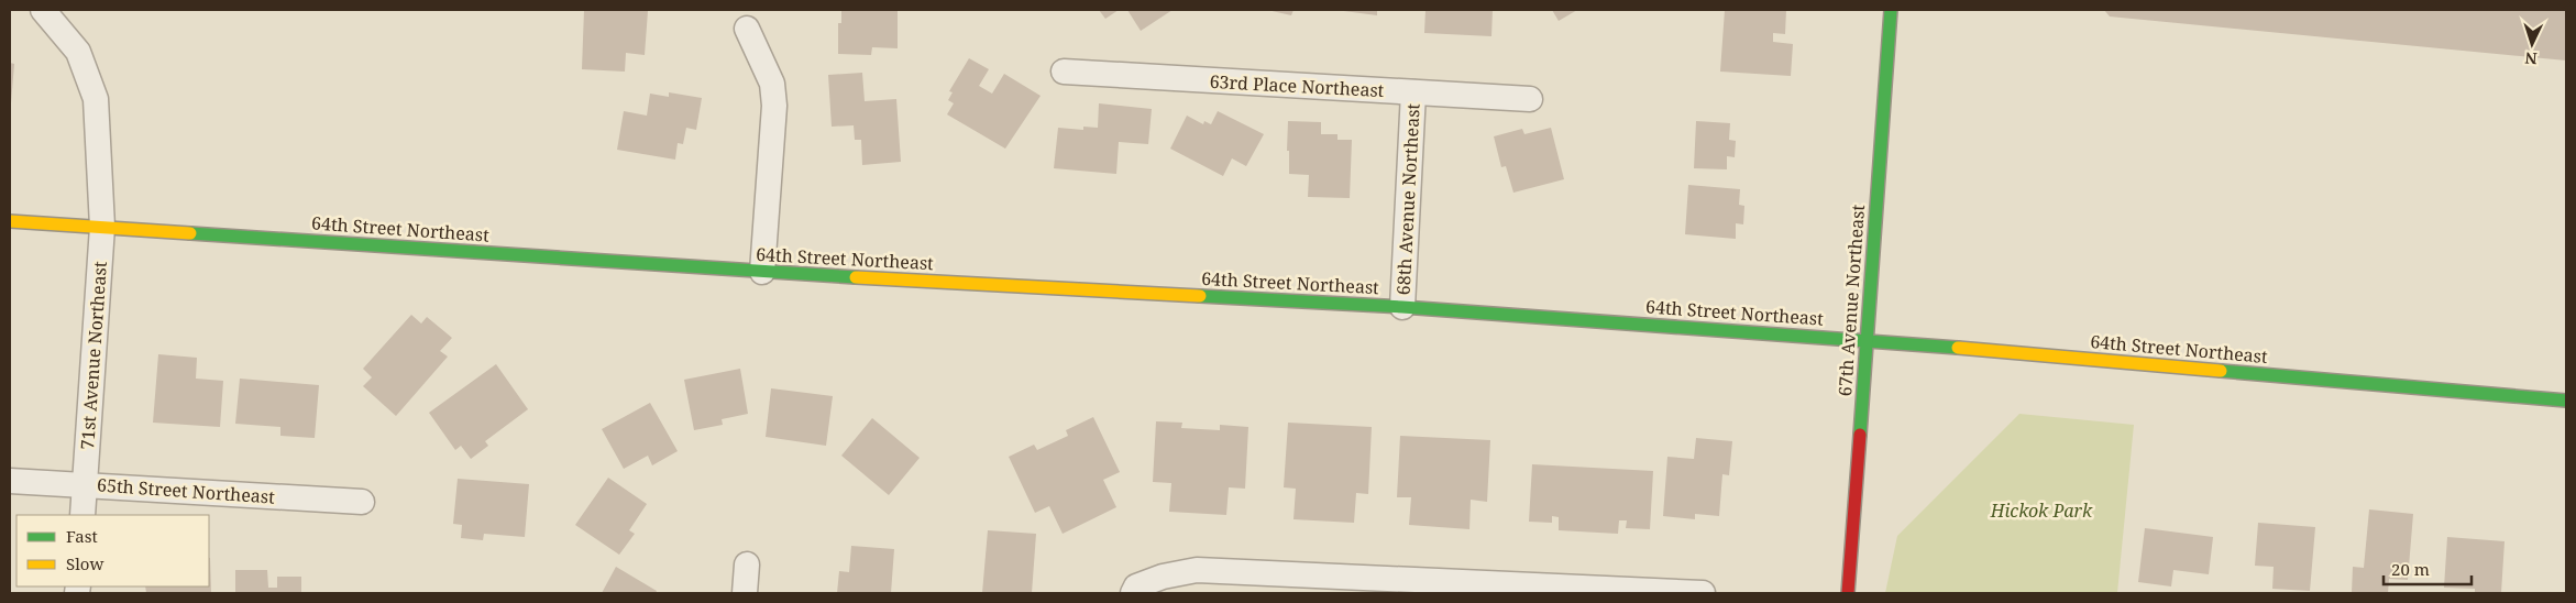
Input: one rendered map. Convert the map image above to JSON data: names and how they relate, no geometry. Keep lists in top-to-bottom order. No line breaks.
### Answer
{"streets":{"main road":["64th Street Northeast","67th Avenue Northeast"],"street":["63rd Place Northeast","68th Avenue Northeast","71st Avenue Northeast","65th Street Northeast"]},"crossings":[["63rd Place Northeast","68th Avenue Northeast"],["68th Avenue Northeast","64th Street Northeast"],["64th Street Northeast","67th Avenue Northeast"],["64th Street Northeast","71st Avenue Northeast"],["71st Avenue Northeast","65th Street Northeast"]],"parks":["Hickok Park"],"legend":["Fast","Slow"],"scale_bar":"20 m","north":"bottom"}
